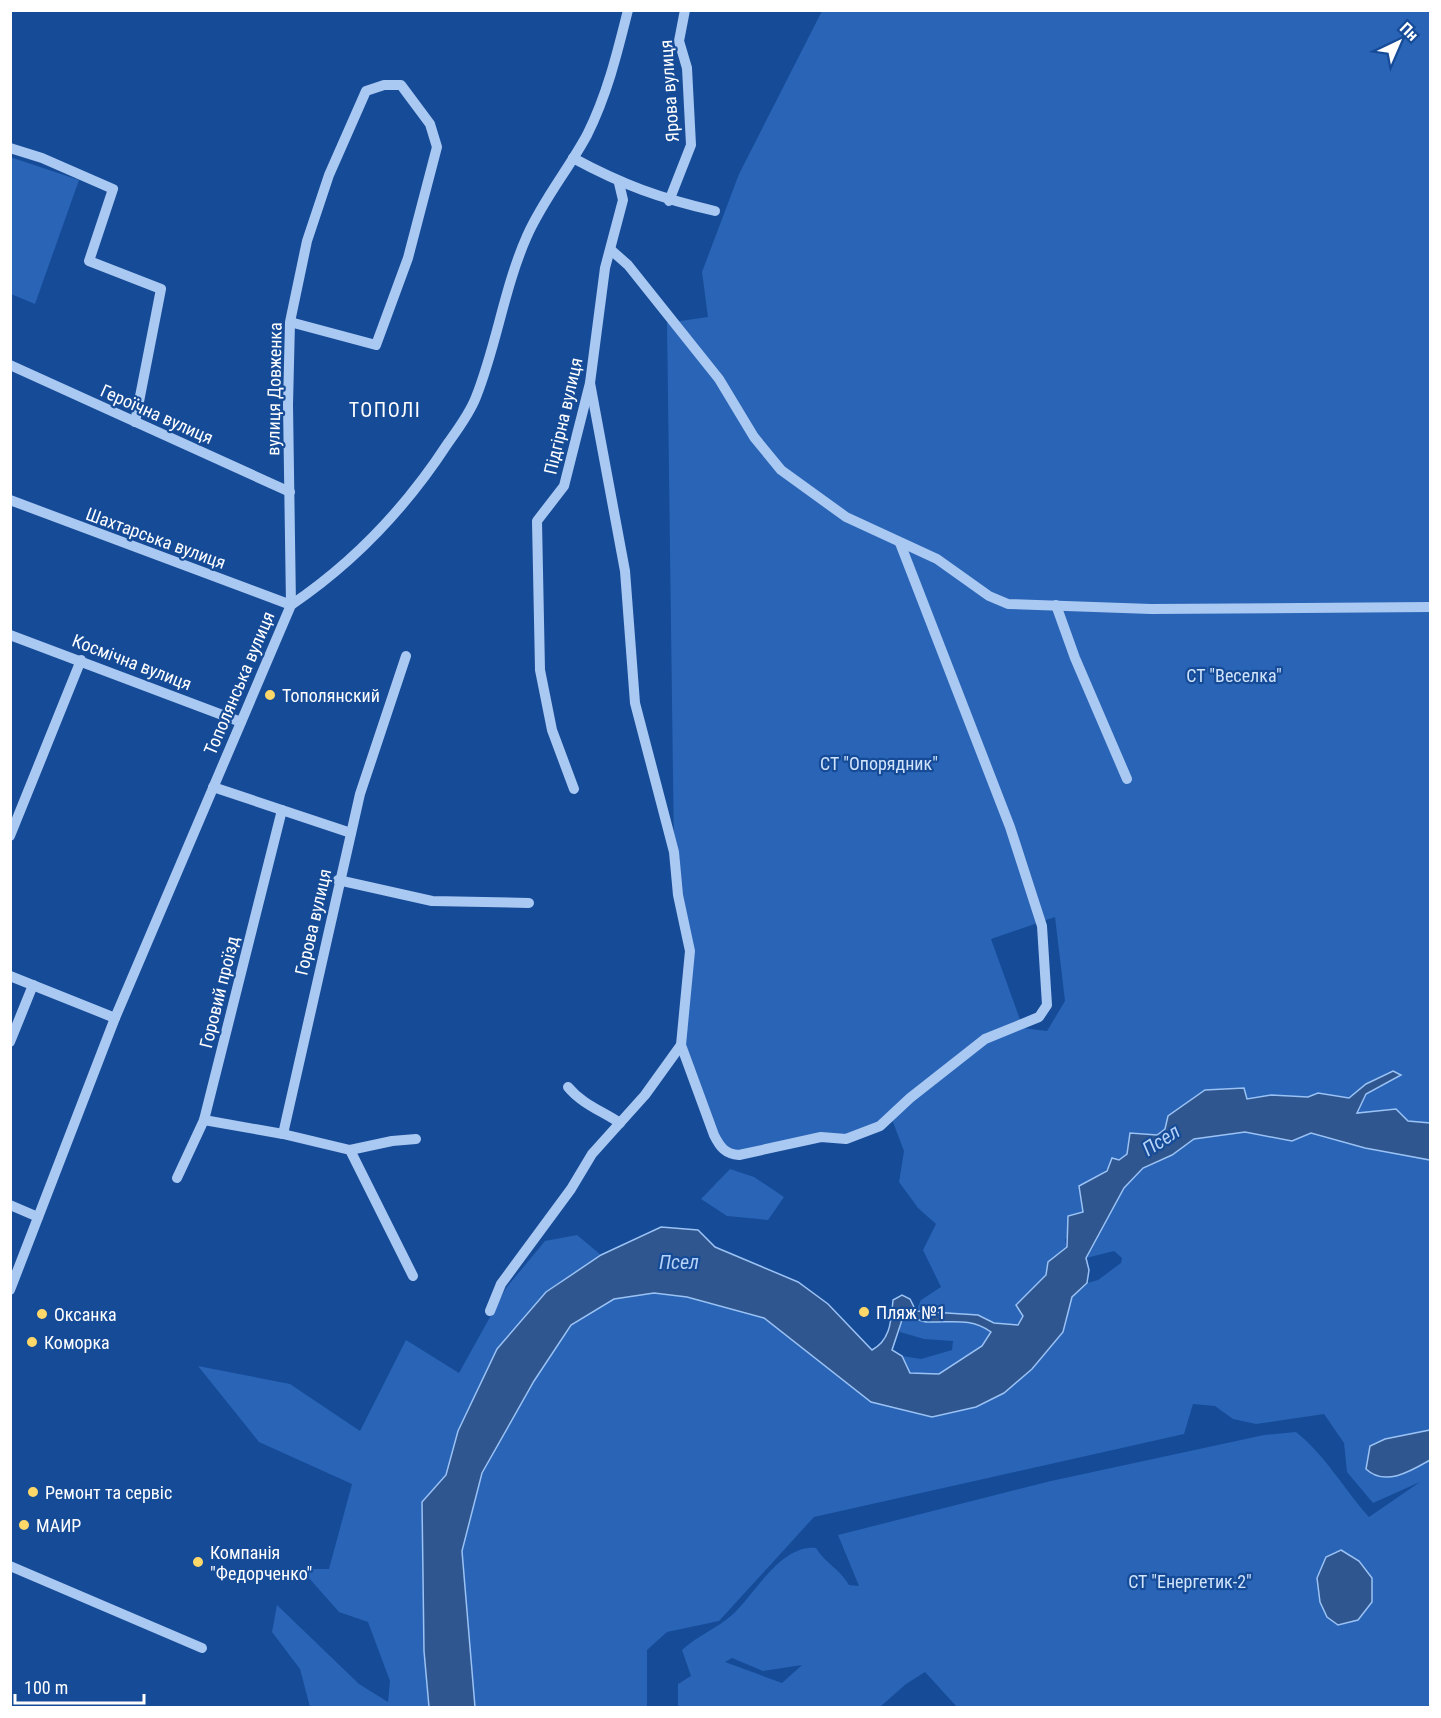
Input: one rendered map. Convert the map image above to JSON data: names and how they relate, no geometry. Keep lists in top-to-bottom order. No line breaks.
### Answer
{"streets":{"street":["Ярова вулиця","вулиця Довженка","Героїчна вулиця","Підгірна вулиця","Шахтарська вулиця","Космічна вулиця","Тополянська вулиця","Горова вулиця","Горовий проїзд"]},"crossings":[["вулиця Довженка","Героїчна вулиця"],["вулиця Довженка","Шахтарська вулиця"],["вулиця Довженка","Тополянська вулиця"],["Шахтарська вулиця","Тополянська вулиця"],["Космічна вулиця","Тополянська вулиця"]],"districts":["ТОПОЛІ"],"water":["Псел"],"parks":["СТ \"Веселка\"","СТ \"Опорядник\"","СТ \"Енергетик-2\""],"places":["Тополянский","Пляж №1","Оксанка","Коморка","Ремонт та сервіс","МАИР","Компанія \"Федорченко\""],"scale_bar":"100 m","north":"top right"}
